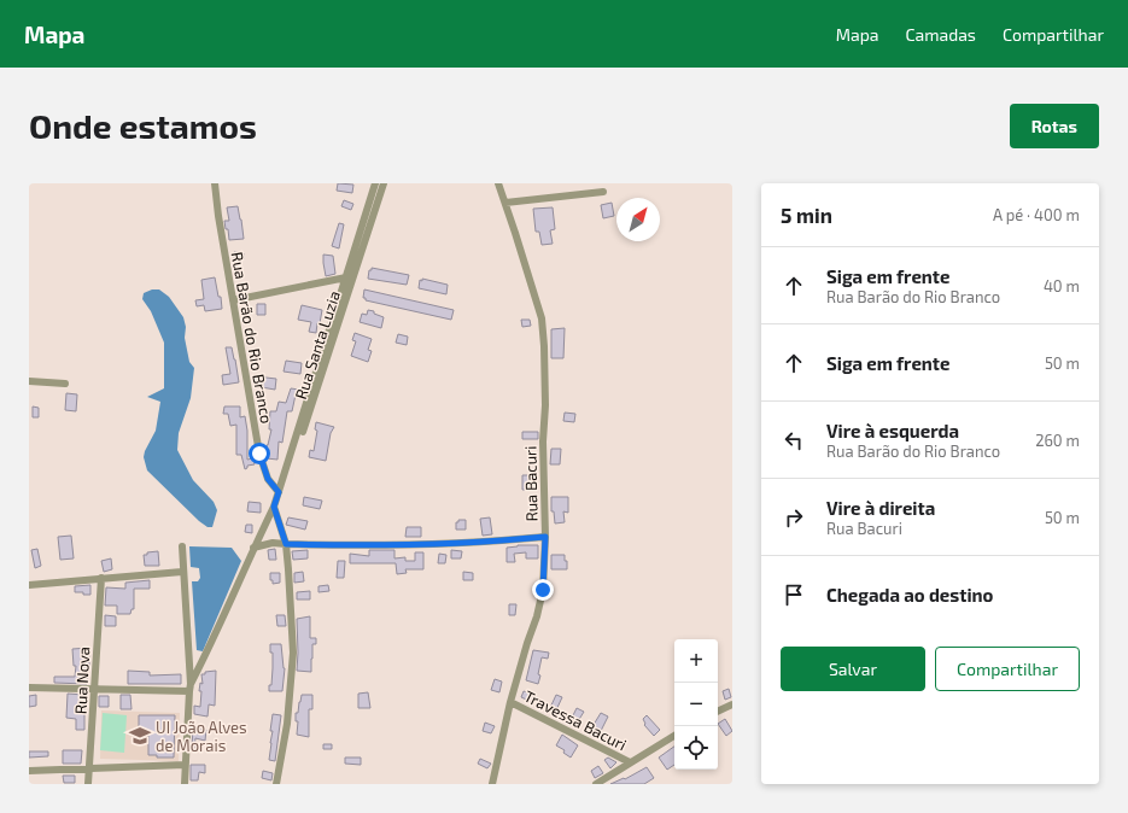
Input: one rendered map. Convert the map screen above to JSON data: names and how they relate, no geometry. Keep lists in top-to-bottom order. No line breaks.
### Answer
{"streets":{"street":["Rua Barão do Rio Branco","Rua Santa Luzia","Rua Bacuri","Rua Nova","Travessa Bacuri"]},"crossings":[["Rua Barão do Rio Branco","Rua Santa Luzia"],["Rua Bacuri","Travessa Bacuri"]],"places":{"school or university":["UI João Alves de Morais"]},"north":"top right","page":{"header":"Mapa","nav":["Mapa","Camadas","Compartilhar"],"buttons":["Rotas",["Salvar","Compartilhar"]],"title":"Onde estamos","heading":["5 min","A pé · 400 m"],"list":[["Siga em frente","Rua Barão do Rio Branco","40 m"],["Siga em frente","50 m"],["Vire à esquerda","Rua Barão do Rio Branco","260 m"],["Vire à direita","Rua Bacuri","50 m"],"Chegada ao destino"],"map_buttons":["+","−"]}}
